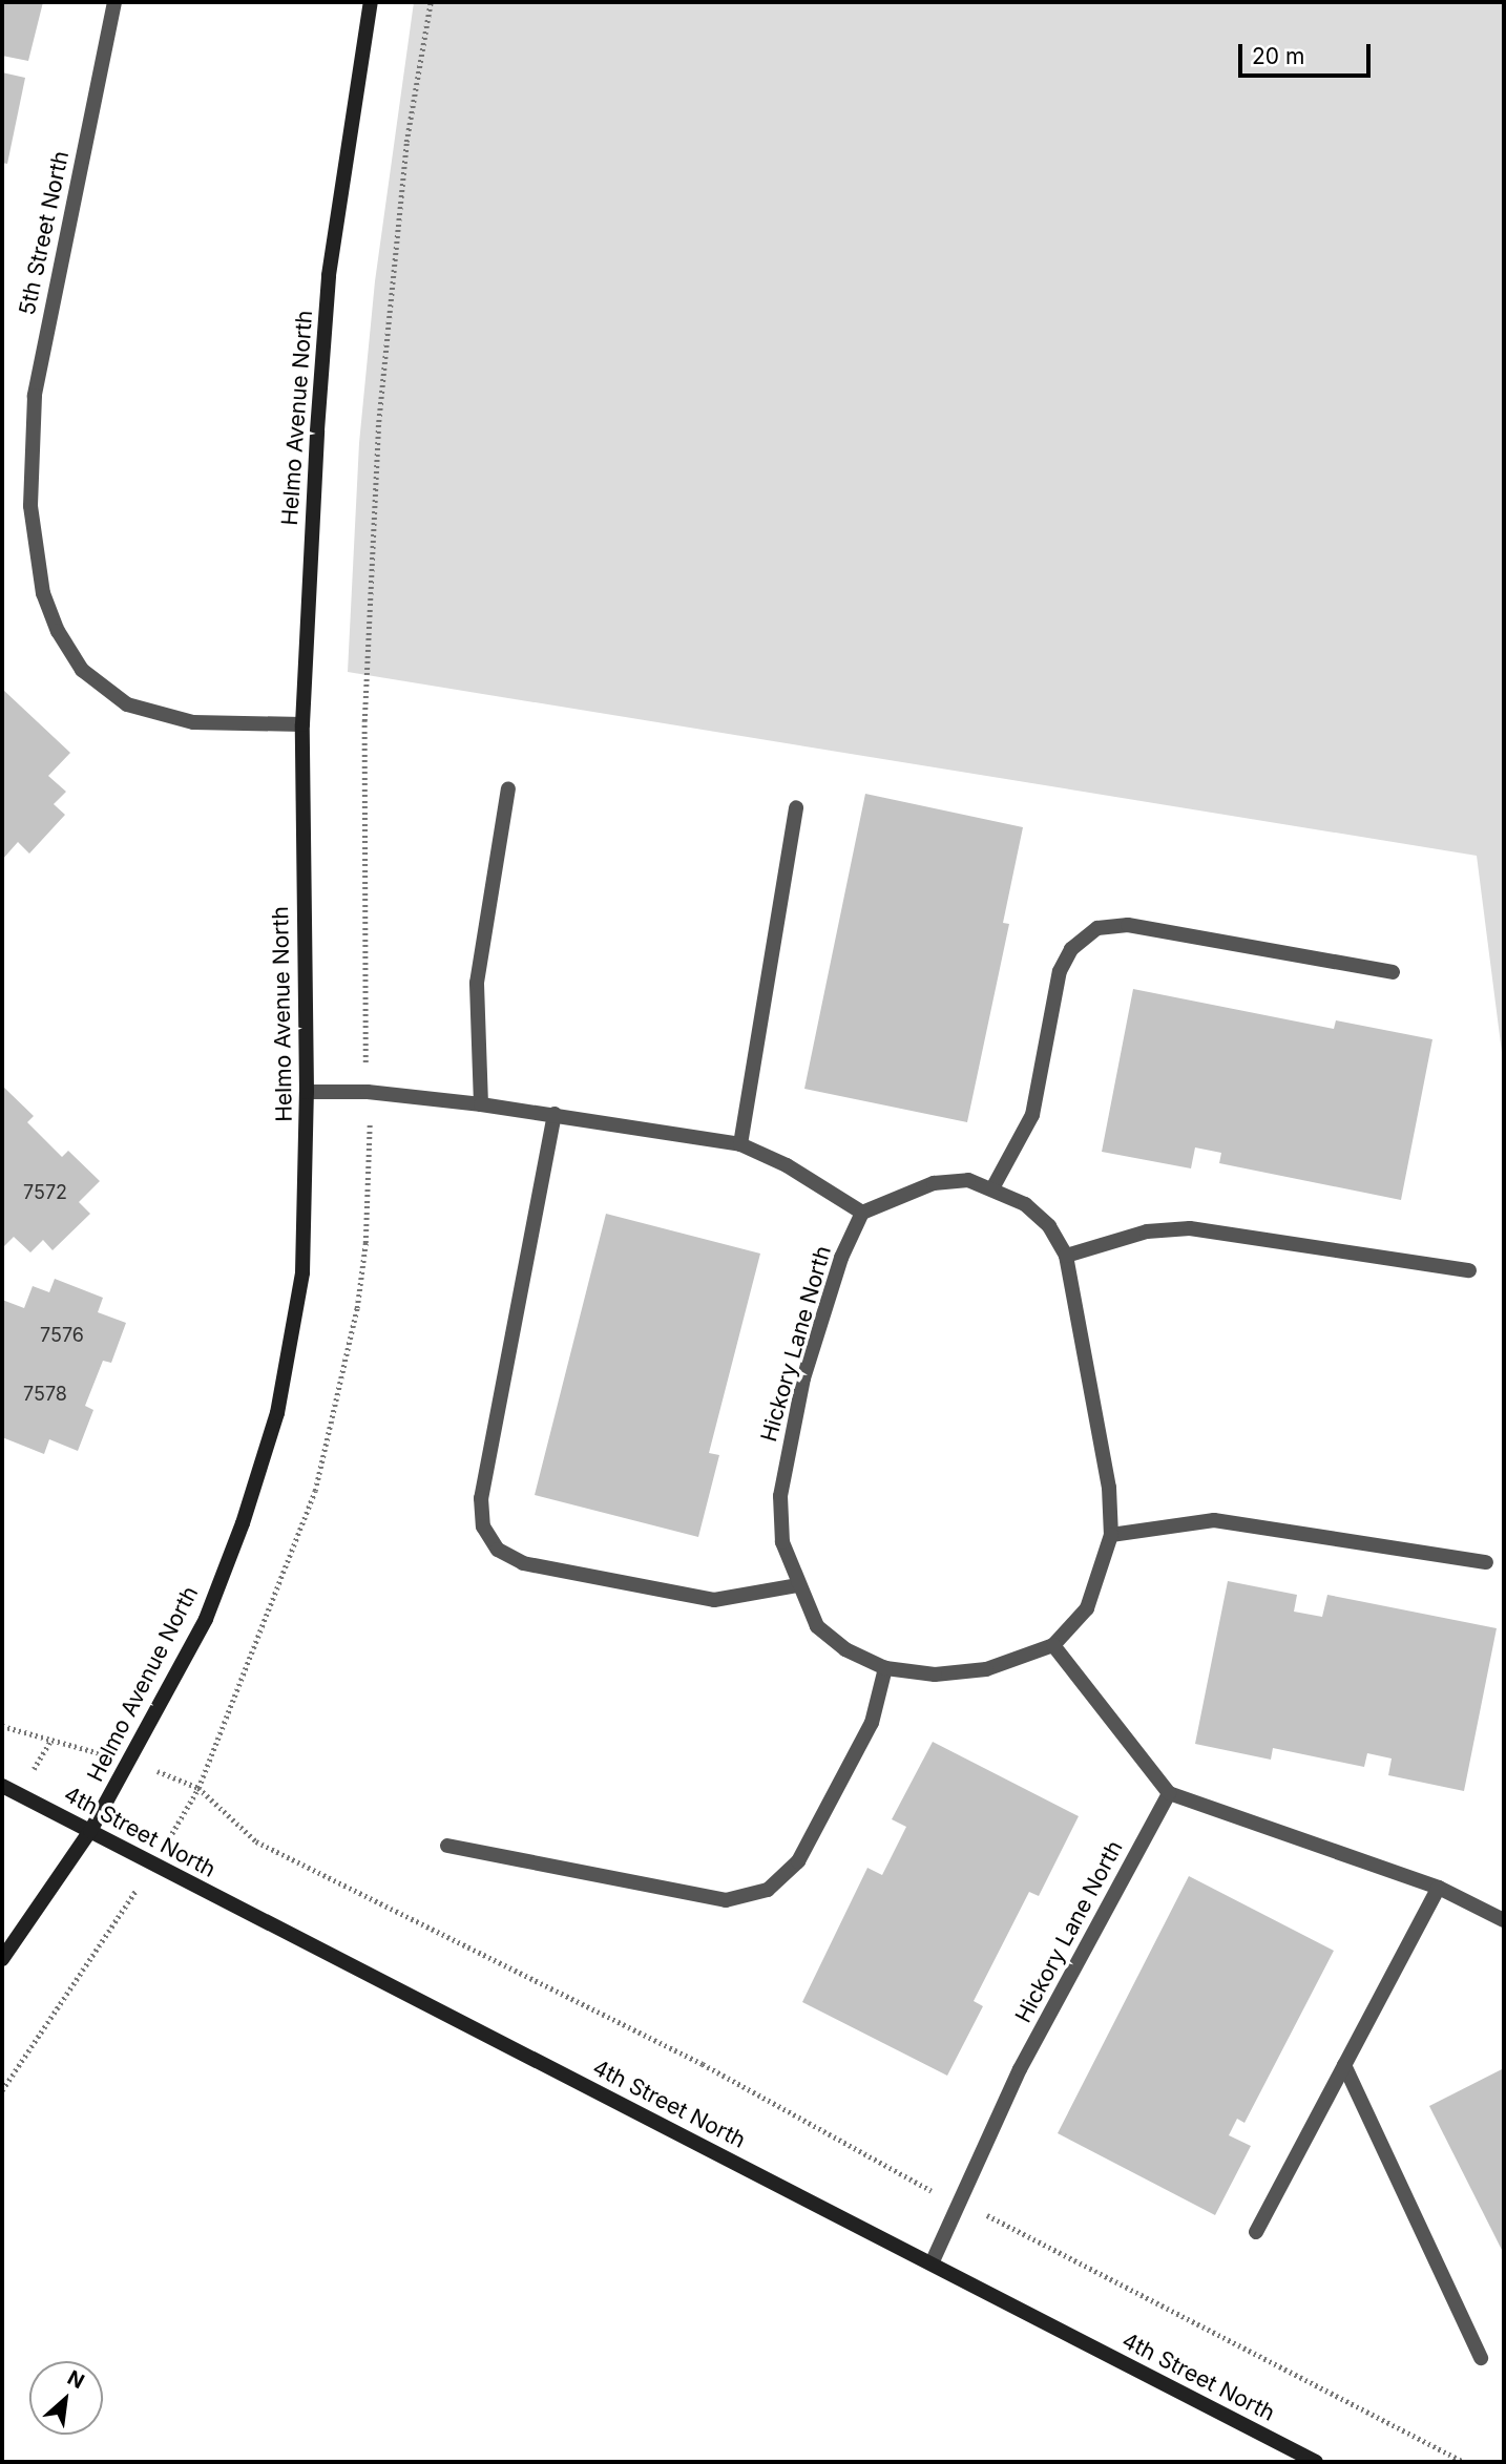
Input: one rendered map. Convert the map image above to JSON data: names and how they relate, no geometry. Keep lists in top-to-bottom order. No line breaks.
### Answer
{"streets":{"street":["5th Street North","Helmo Avenue North","Hickory Lane North","4th Street North"]},"crossings":[["5th Street North","Helmo Avenue North"],["Helmo Avenue North","4th Street North"],["Hickory Lane North","4th Street North"]],"house_numbers":["7572","7576","7578"],"scale_bar":"20 m","north":"top right"}
